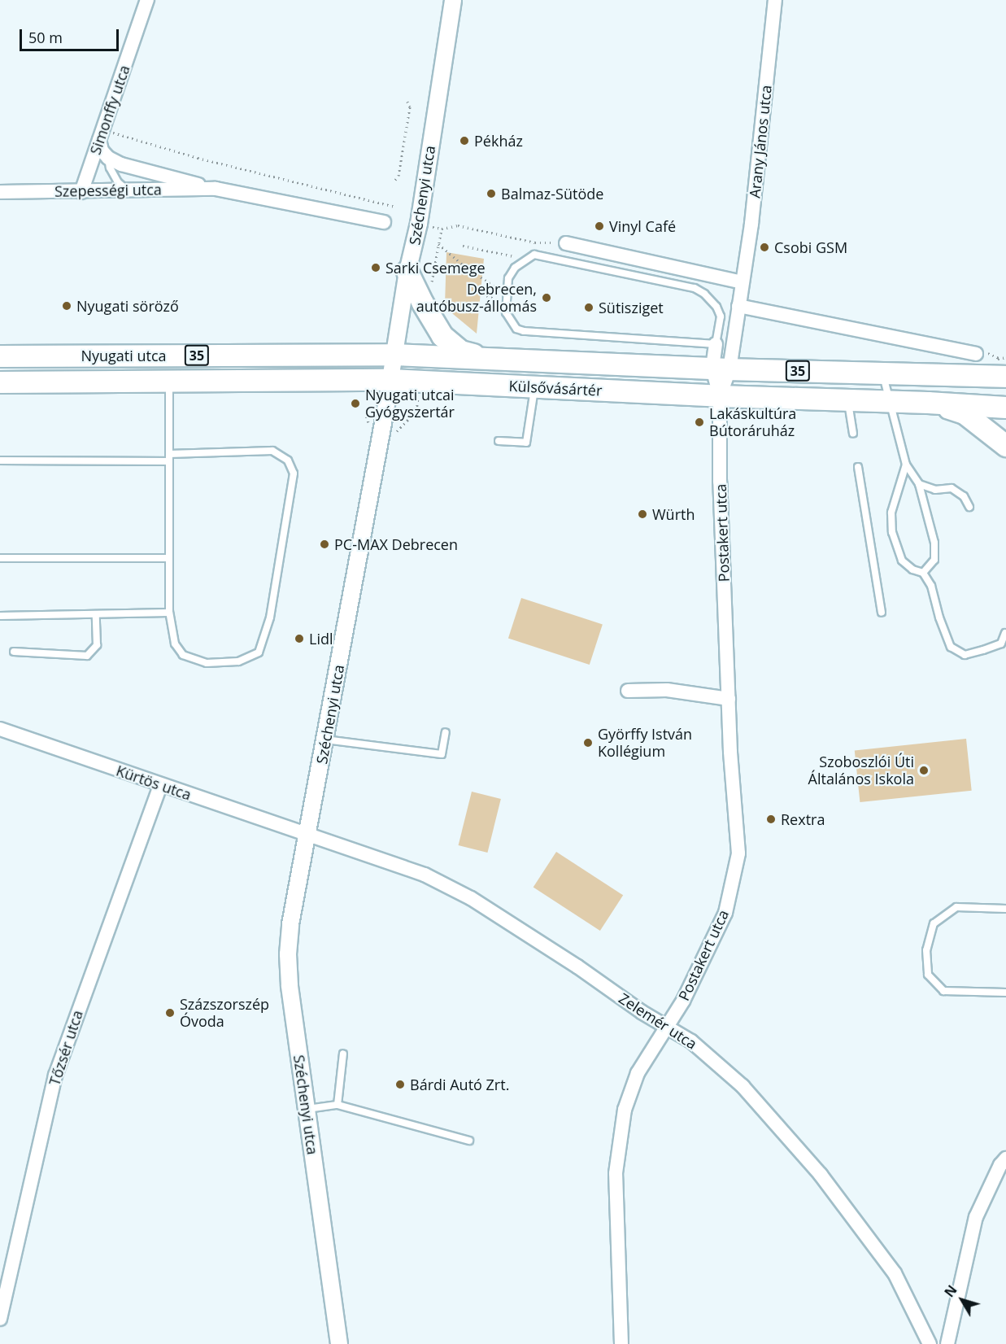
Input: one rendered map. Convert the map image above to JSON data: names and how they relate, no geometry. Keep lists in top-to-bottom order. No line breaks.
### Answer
{"streets":{"main road":["Nyugati utca","35","Külsővásártér"],"street":["Simonffy utca","Arany János utca","Szepességi utca","Széchenyi utca","Postakert utca","Kürtös utca","Zelemér utca","Tőzsér utca"]},"crossings":[["Simonffy utca","Szepességi utca"],["Széchenyi utca","Nyugati utca"],["Széchenyi utca","Külsővásártér"],["Széchenyi utca","Kürtös utca"],["Széchenyi utca","Zelemér utca"],["Nyugati utca","Külsővásártér"],["Külsővásártér","Postakert utca"],["Postakert utca","Zelemér utca"],["Kürtös utca","Zelemér utca"],["Kürtös utca","Tőzsér utca"]],"places":["Pékház","Balmaz-Sütöde","Vinyl Café","Csobi GSM","Sarki Csemege","Debrecen, autóbusz-állomás","Nyugati söröző","Sütisziget","Nyugati utcai Gyógyszertár","Lakáskultúra Bútoráruház","Würth","PC-MAX Debrecen","Lidl","Györffy István Kollégium","Szoboszlói Úti Általános Iskola","Rextra","Százszorszép Óvoda","Bárdi Autó Zrt."],"scale_bar":"50 m","north":"top left"}
